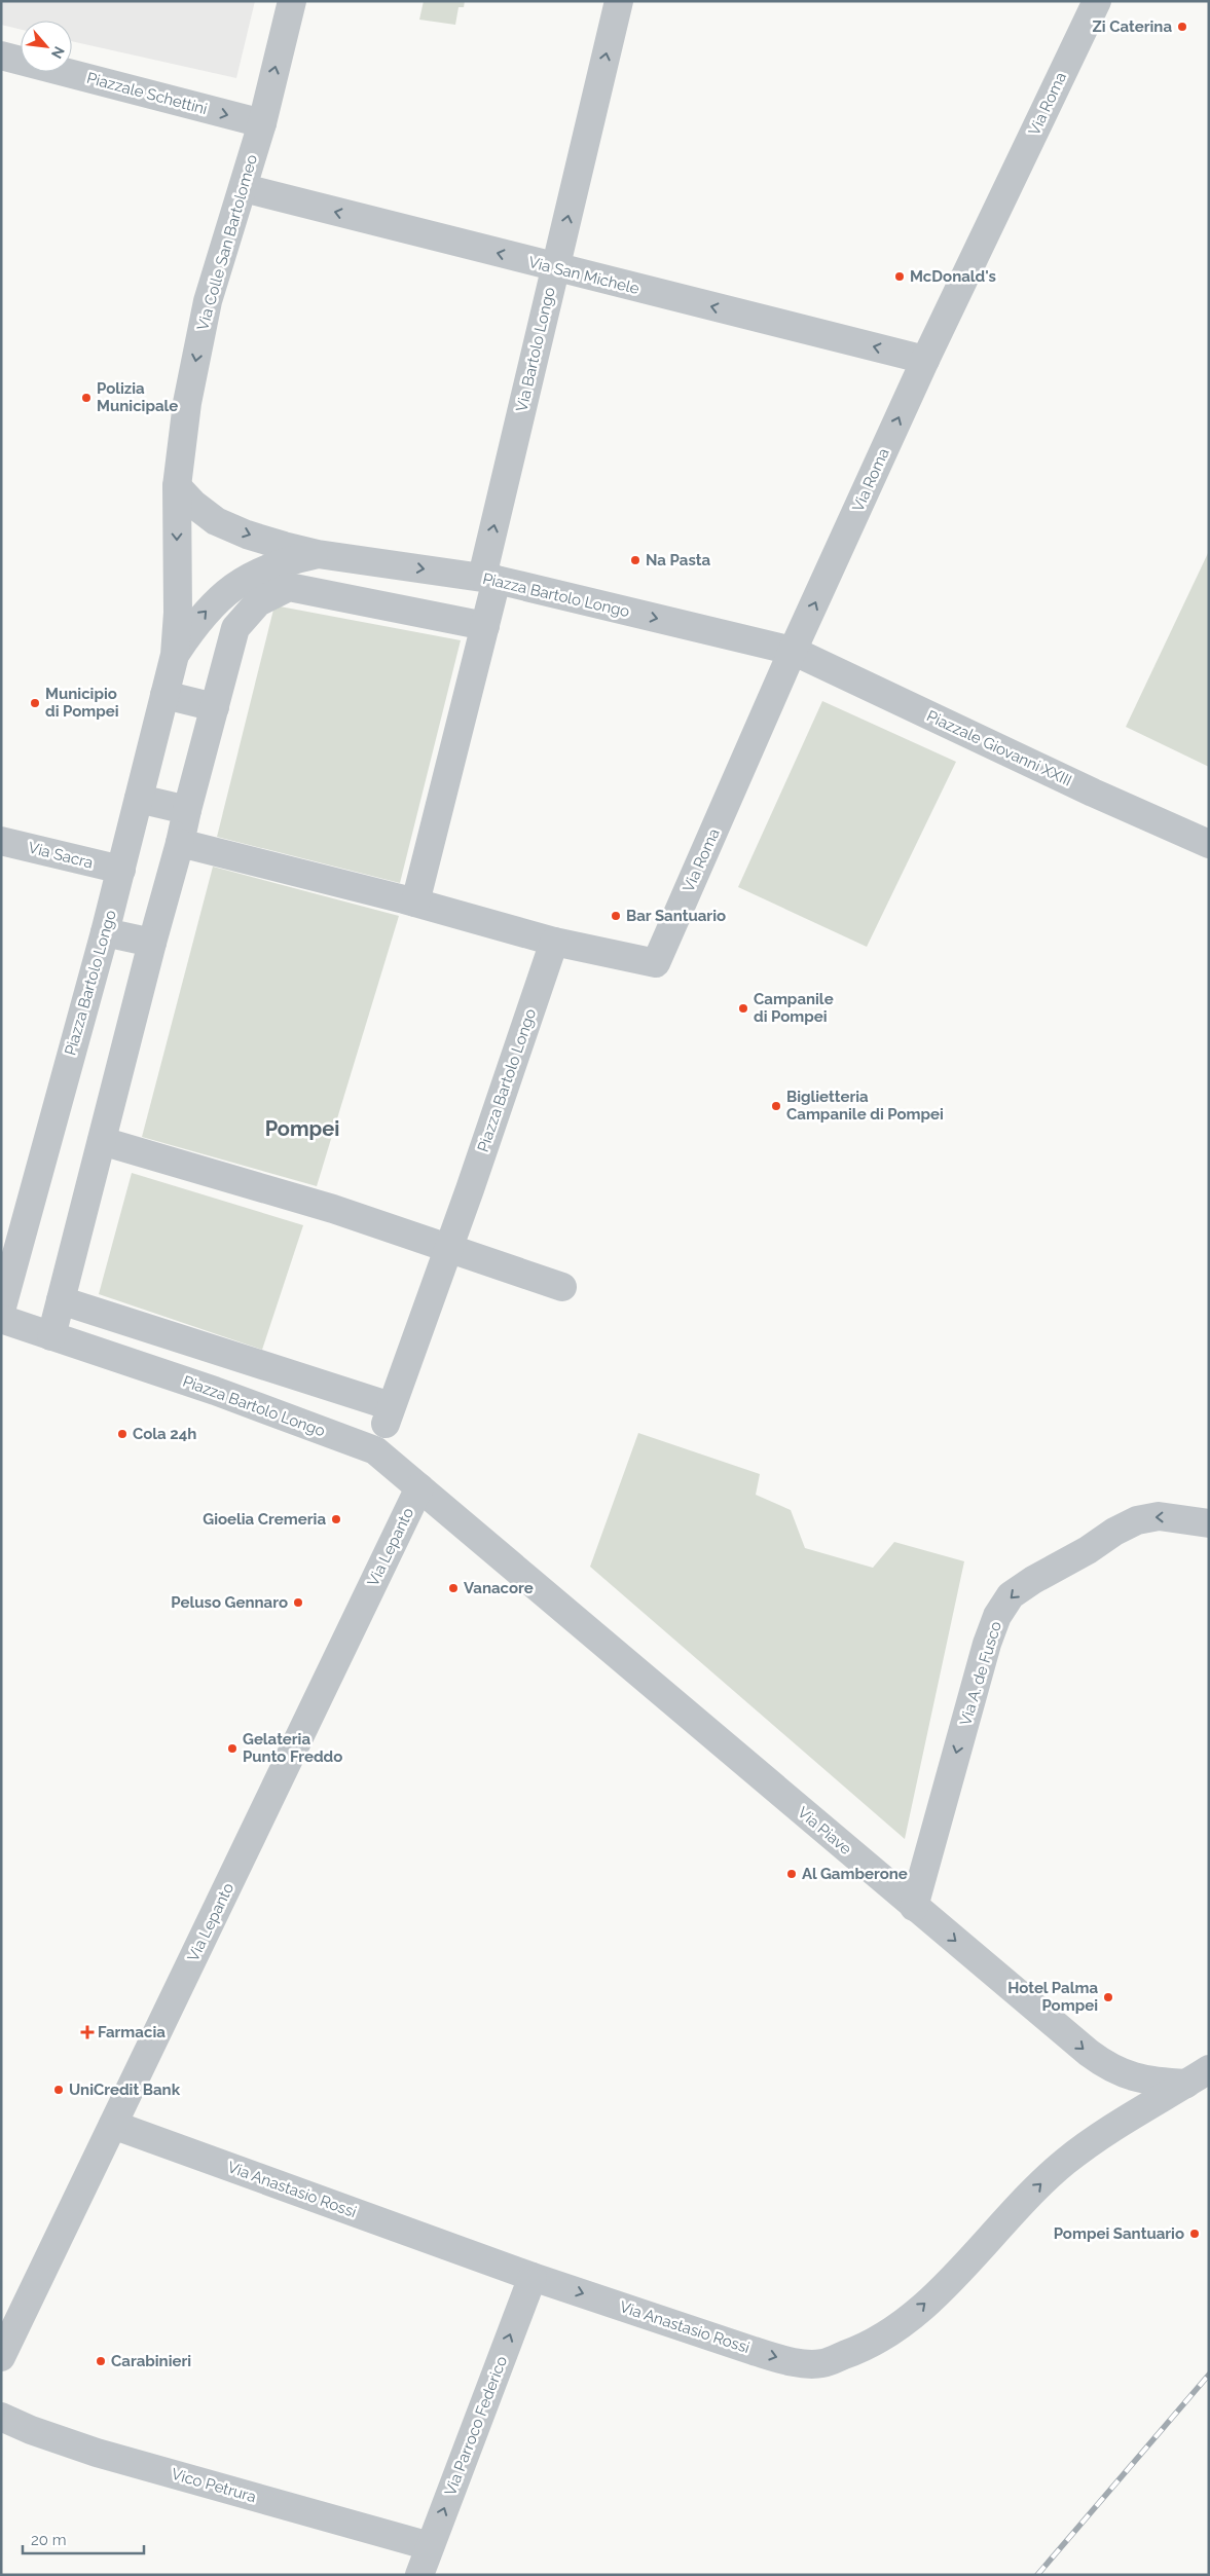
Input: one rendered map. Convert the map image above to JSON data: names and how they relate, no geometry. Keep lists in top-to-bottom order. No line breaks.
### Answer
{"streets":{"street":["Piazzale Schettini","Via Roma","Via Colle San Bartolomeo","Via San Michele","Via Bartolo Longo","Piazza Bartolo Longo","Piazzale Giovanni XXIII","Via Sacra","Via Lepanto","Via A. de Fusco","Via Piave","Via Anastasio Rossi","Via Parroco Federico","Vico Petrura"]},"crossings":[["Piazzale Schettini","Via Colle San Bartolomeo"],["Via Roma","Via San Michele"],["Via Roma","Piazza Bartolo Longo"],["Via Roma","Piazzale Giovanni XXIII"],["Via Colle San Bartolomeo","Via San Michele"],["Via Colle San Bartolomeo","Piazza Bartolo Longo"],["Via San Michele","Via Bartolo Longo"],["Via Bartolo Longo","Piazza Bartolo Longo"],["Piazza Bartolo Longo","Piazzale Giovanni XXIII"],["Piazza Bartolo Longo","Via Sacra"],["Piazza Bartolo Longo","Via Lepanto"],["Piazza Bartolo Longo","Via Piave"],["Via Lepanto","Via Anastasio Rossi"],["Via A. de Fusco","Via Piave"],["Via Piave","Via Anastasio Rossi"],["Via Anastasio Rossi","Via Parroco Federico"],["Via Parroco Federico","Vico Petrura"]],"one_way":["Piazzale Schettini","Via San Michele","Via Bartolo Longo","Via A. de Fusco","Via Piave","Via Anastasio Rossi","Via Parroco Federico"],"districts":["Pompei"],"places":{"other":["Zi Caterina","McDonald's","Polizia Municipale","Na Pasta","Municipio di Pompei","Bar Santuario","Campanile di Pompei","Biglietteria Campanile di Pompei","Cola 24h","Gioelia Cremeria","Vanacore","Peluso Gennaro","Gelateria Punto Freddo","Al Gamberone","Hotel Palma Pompei","UniCredit Bank","Pompei Santuario","Carabinieri"],"health":["Farmacia"]},"scale_bar":"20 m","north":"bottom right"}
